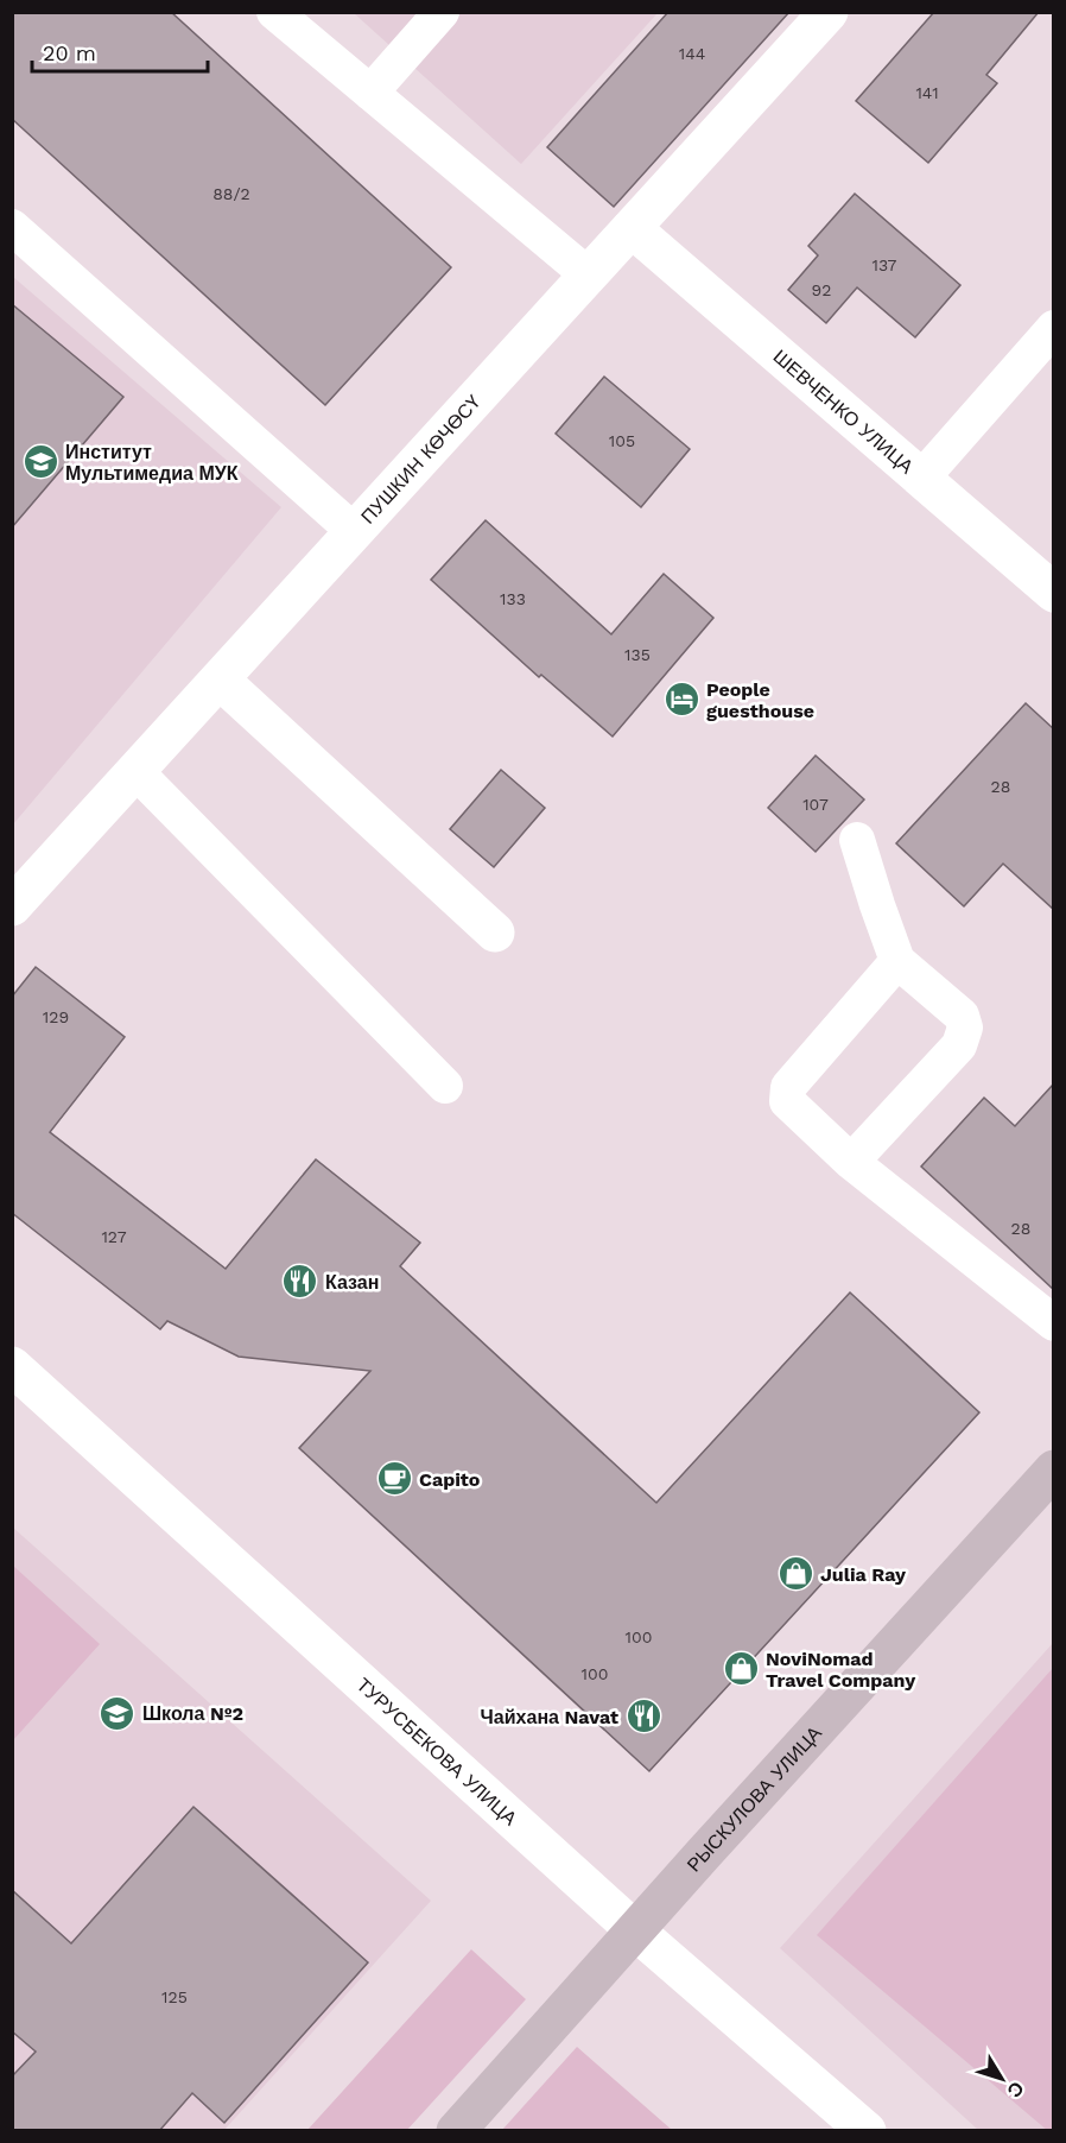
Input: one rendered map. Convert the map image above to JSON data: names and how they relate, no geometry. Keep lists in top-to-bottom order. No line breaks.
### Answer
{"streets":{"street":["ШЕВЧЕНКО УЛИЦА","ПУШКИН КӨЧӨСҮ","ТУРУСБЕКОВА УЛИЦА","РЫСКУЛОВА УЛИЦА"]},"crossings":[["ШЕВЧЕНКО УЛИЦА","ПУШКИН КӨЧӨСҮ"],["ТУРУСБЕКОВА УЛИЦА","РЫСКУЛОВА УЛИЦА"]],"places":{"school or university":["Институт Мультимедиа МУК","Школа №2"],"hotel":["People guesthouse"],"restaurant":["Казан","Чайхана Navat"],"cafe":["Capito"],"shop":["Julia Ray","NoviNomad Travel Company"]},"house_numbers":["144","141","88/2","137","92","105","133","135","28","107","129","28","127","100","100","125"],"scale_bar":"20 m","north":"bottom right"}
